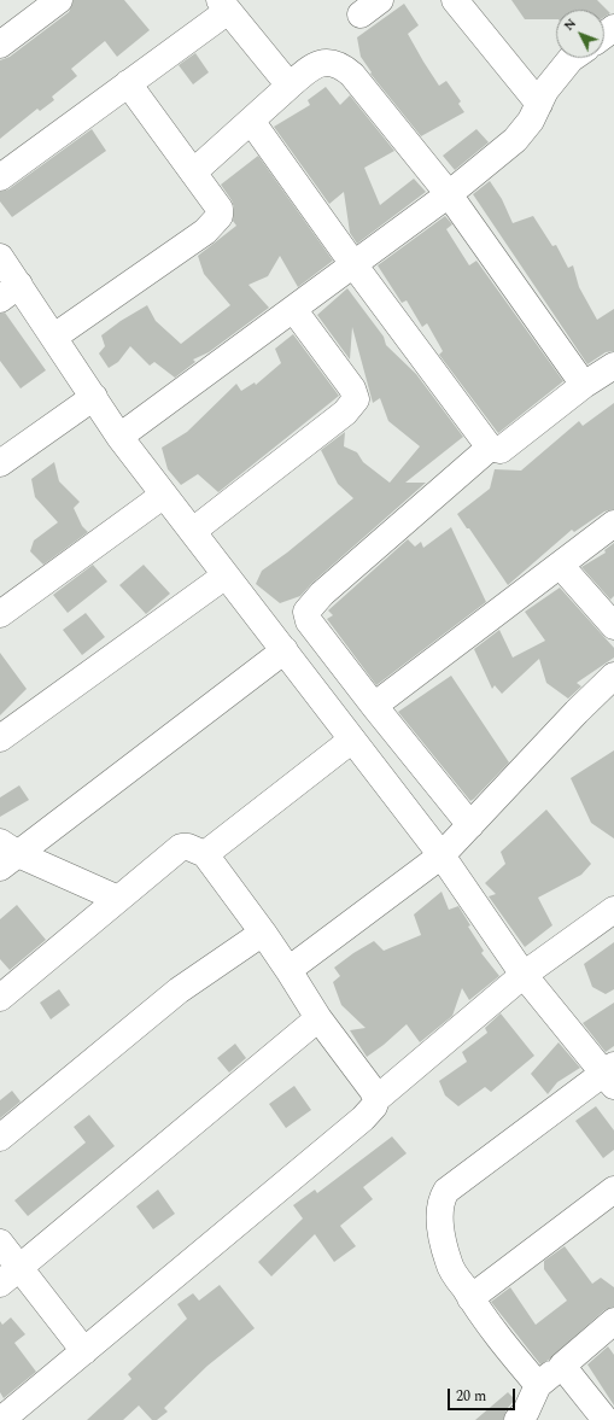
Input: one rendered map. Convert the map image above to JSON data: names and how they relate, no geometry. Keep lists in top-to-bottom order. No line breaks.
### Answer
{"scale_bar":"20 m","north":"top left"}
